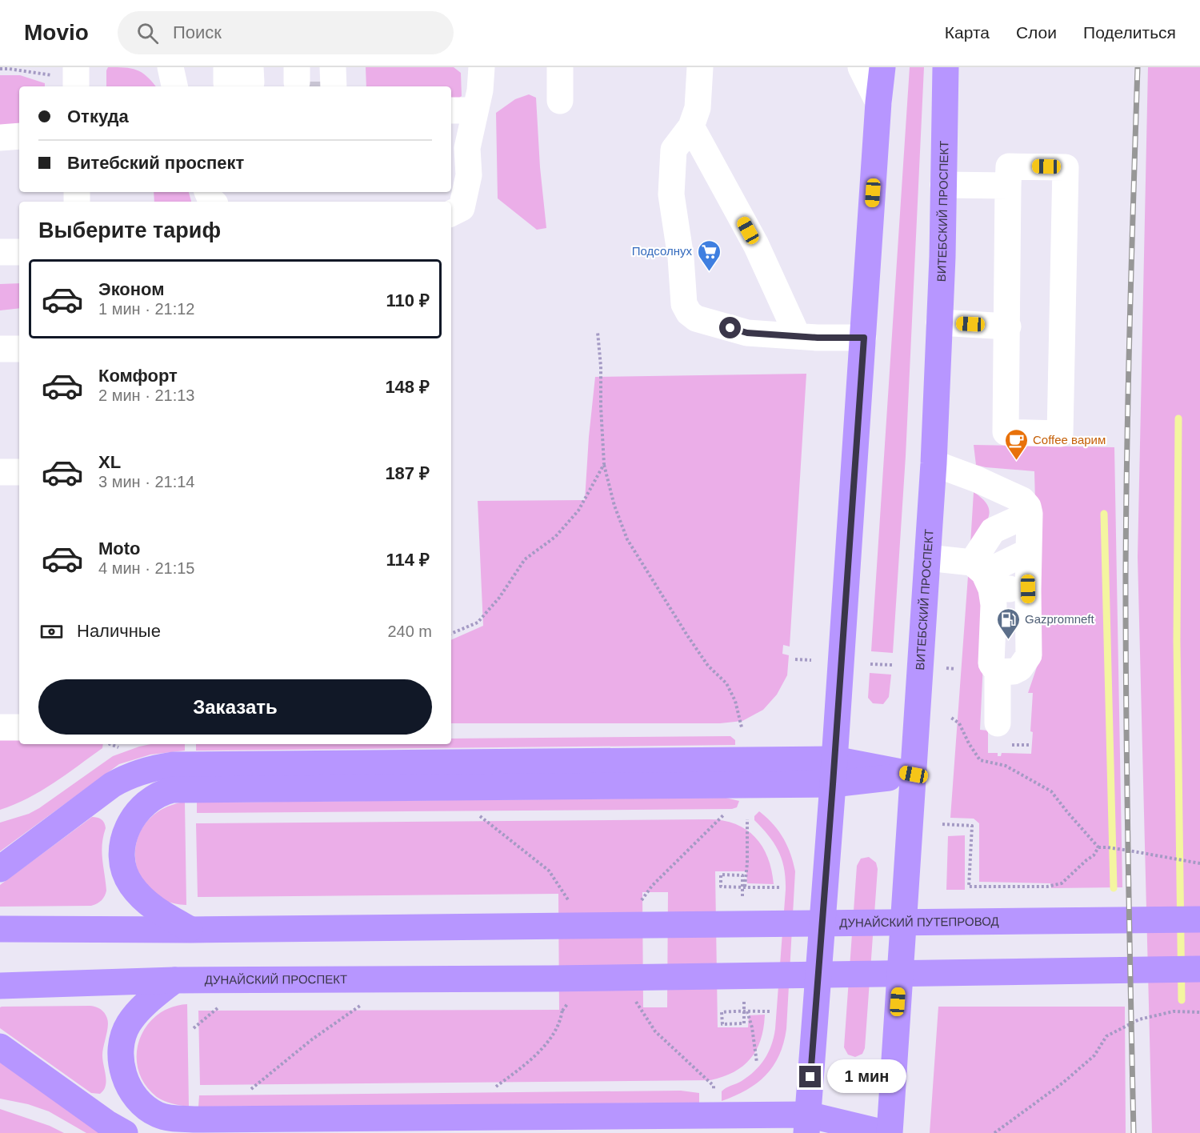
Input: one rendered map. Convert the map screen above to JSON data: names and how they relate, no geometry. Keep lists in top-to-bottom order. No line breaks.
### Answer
{"streets":{"main road":["ВИТЕБСКИЙ ПРОСПЕКТ","ДУНАЙСКИЙ ПУТЕПРОВОД","ДУНАЙСКИЙ ПРОСПЕКТ"]},"places":{"supermarket":["Подсолнух"],"cafe":["Coffee варим"],"fuel station":["Gazpromneft"]},"page":{"header":"Movio","search":"Поиск","nav":["Карта","Слои","Поделиться"],"banner":["Откуда","Витебский проспект"],"heading":"Выберите тариф","list":[{"name":"Эконом","note":"1 мин · 21:12","value":"110 ₽"},{"name":"Комфорт","note":"2 мин · 21:13","value":"148 ₽"},{"name":"XL","note":"3 мин · 21:14","value":"187 ₽"},{"name":"Moto","note":"4 мин · 21:15","value":"114 ₽"}],"pay":["Наличные","240 m"],"buttons":"Заказать","bubble":"1 мин"}}
